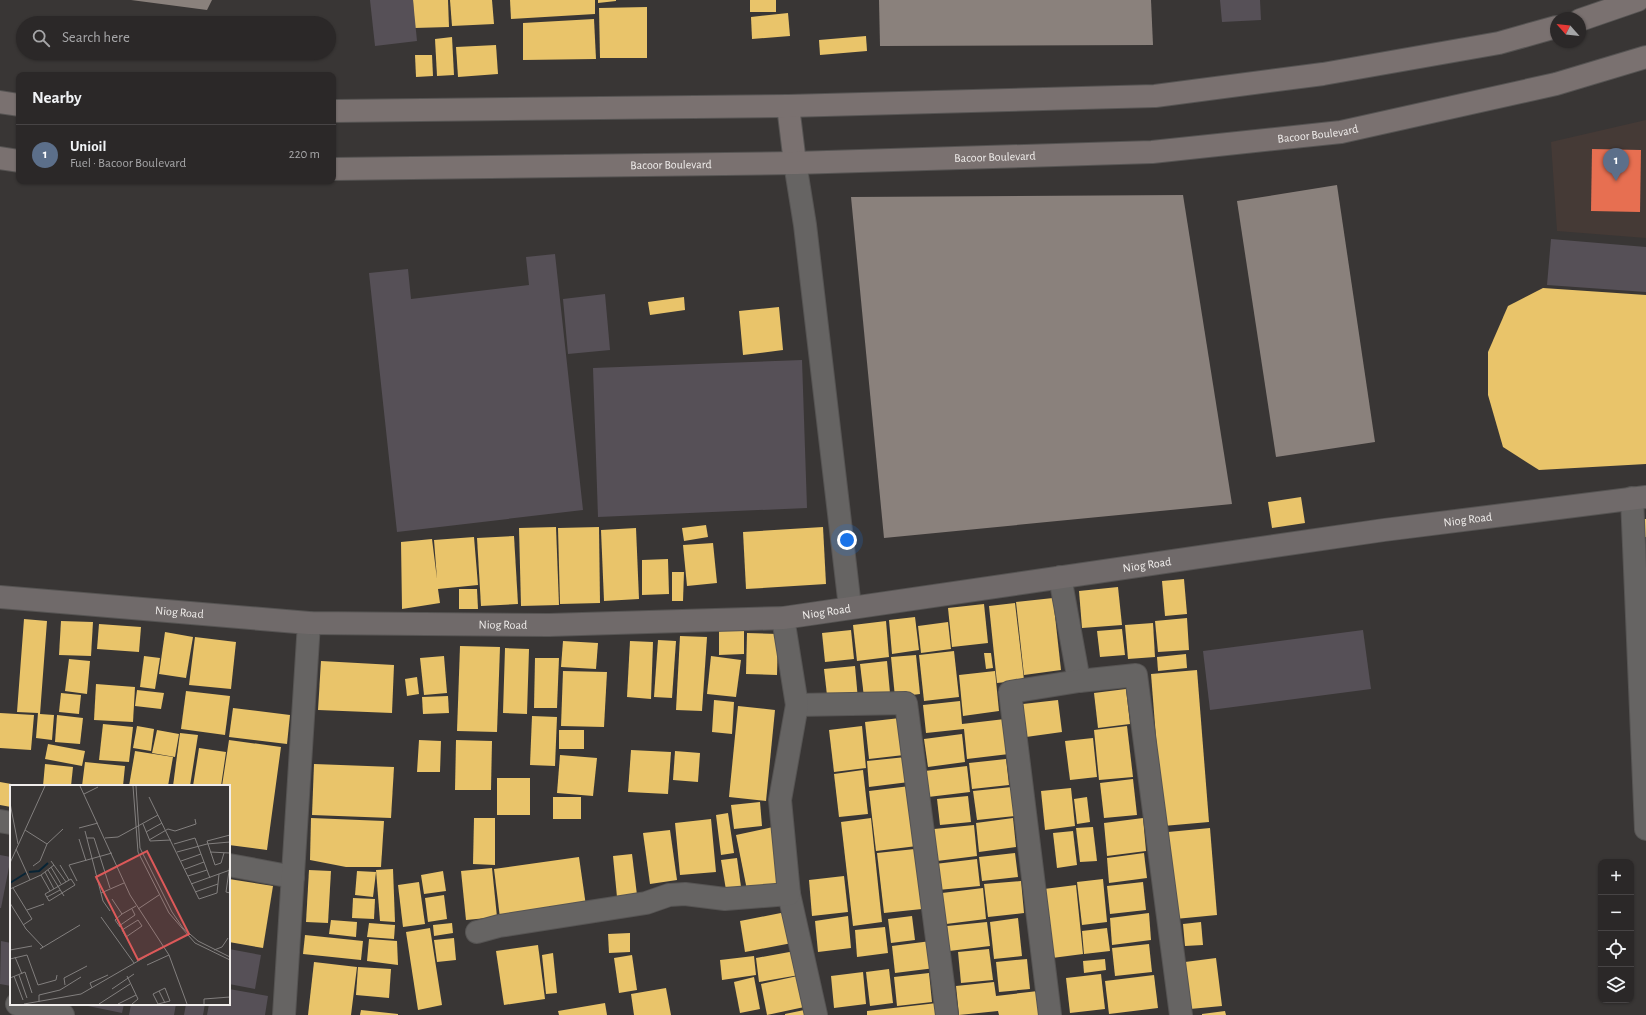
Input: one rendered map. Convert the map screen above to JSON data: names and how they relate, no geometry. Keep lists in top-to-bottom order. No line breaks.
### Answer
{"streets":{"main road":["Bacoor Boulevard"],"street":["Niog Road"]},"north":"top left","page":{"search":"Search here","heading":"Nearby","list":[{"mark":"1","name":"Unioil","note":"Fuel · Bacoor Boulevard","value":"220 m"}],"pins":"1","map_buttons":["+","−"]}}
